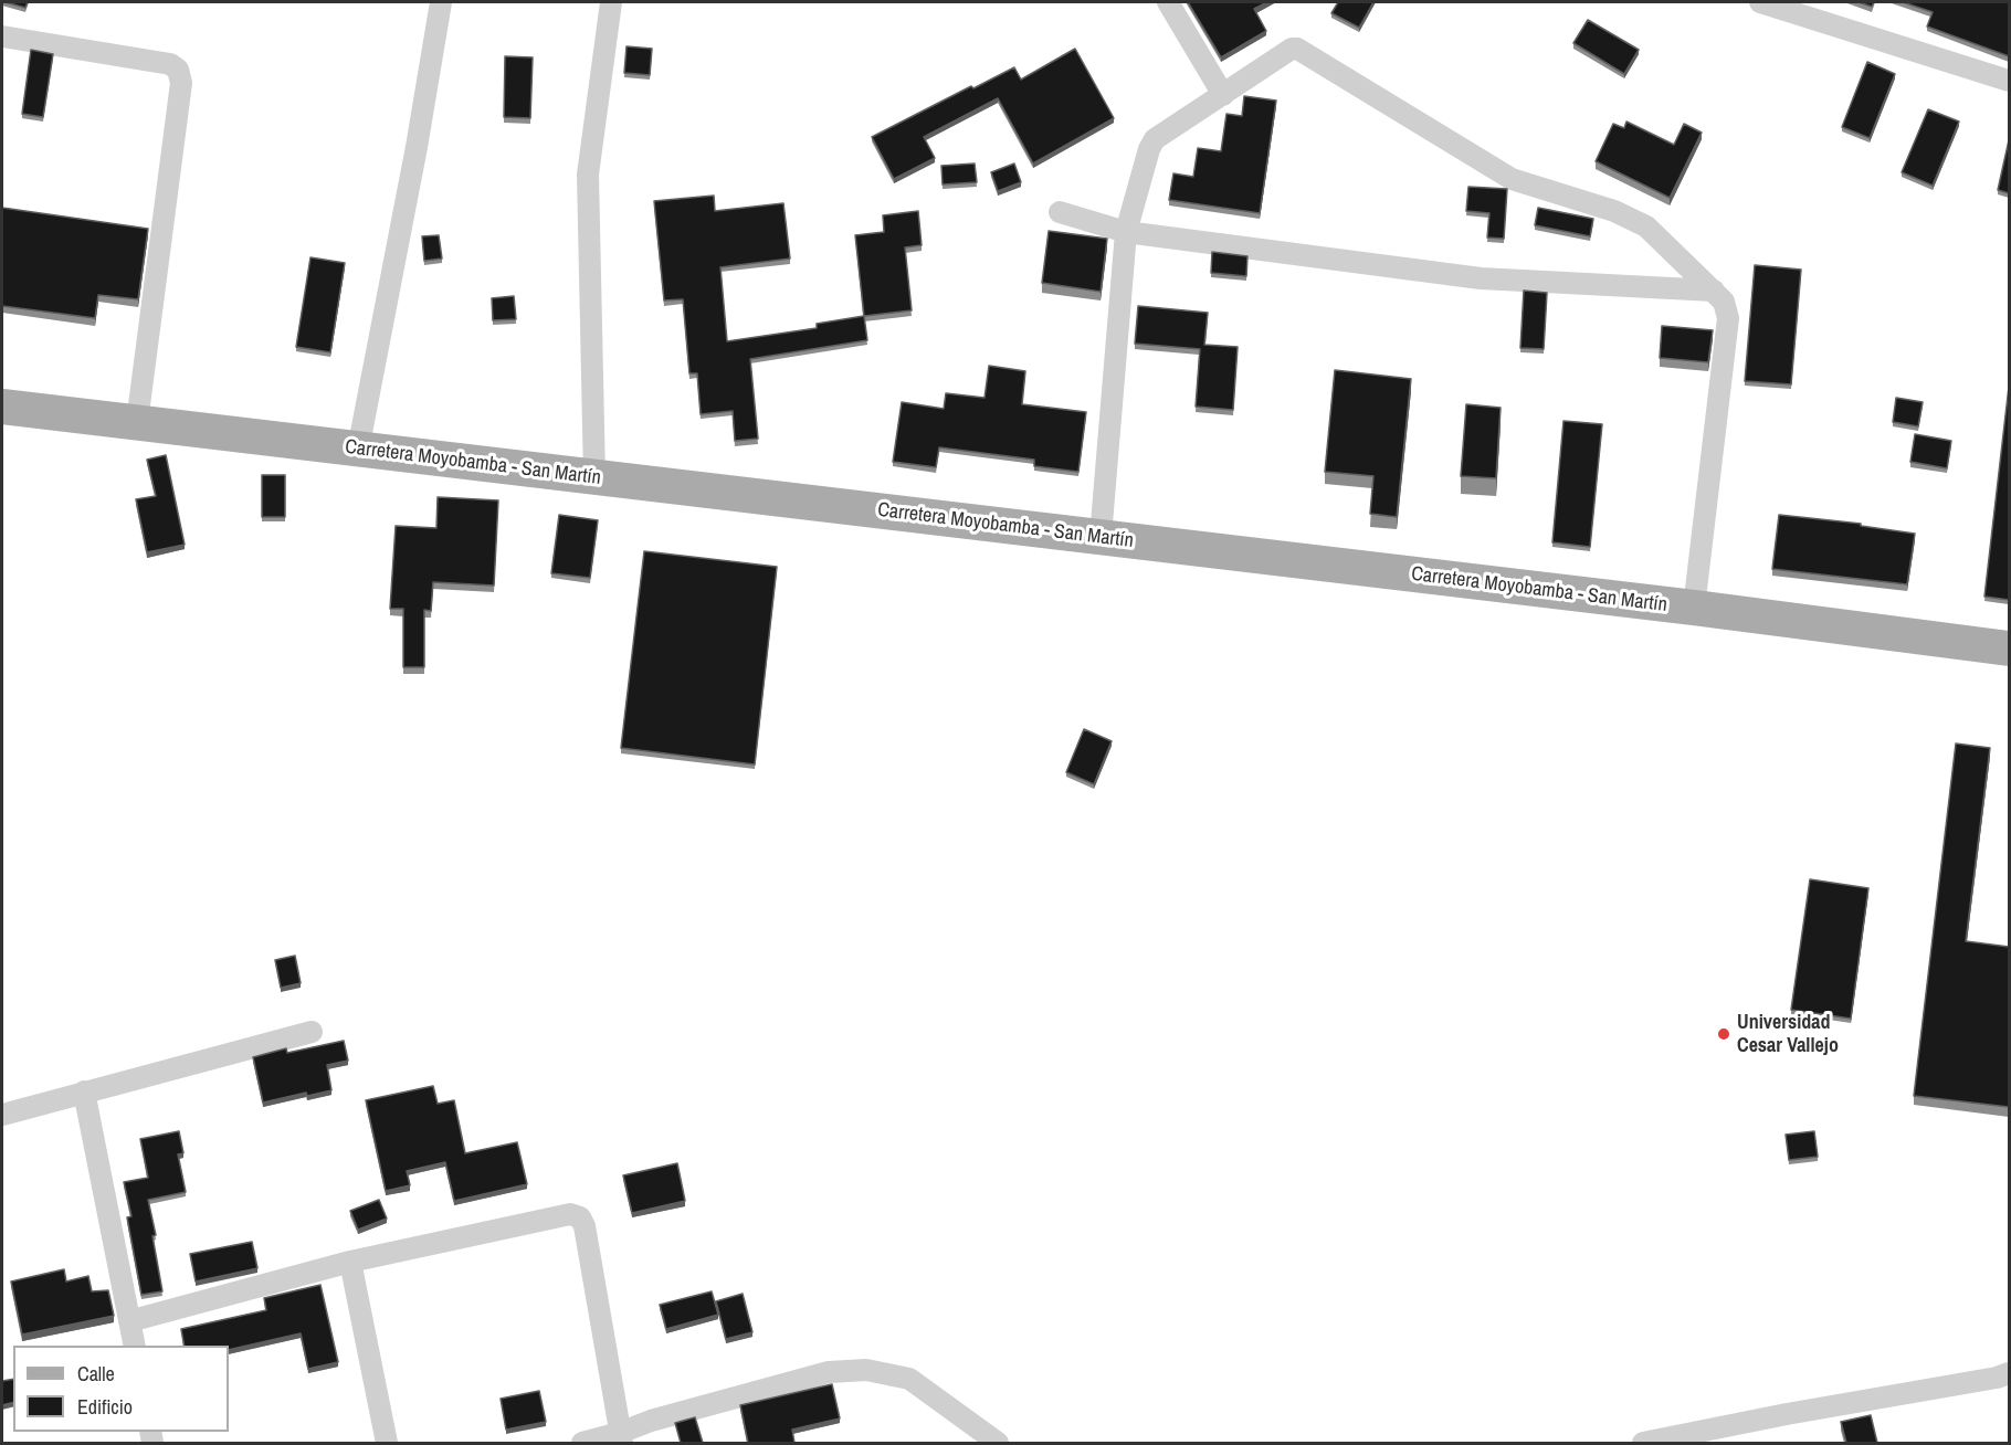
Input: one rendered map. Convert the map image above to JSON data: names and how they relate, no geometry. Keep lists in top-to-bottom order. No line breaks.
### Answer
{"streets":{"main road":["Carretera Moyobamba - San Martín"]},"places":["Universidad Cesar Vallejo"],"legend":["Calle","Edificio"]}
